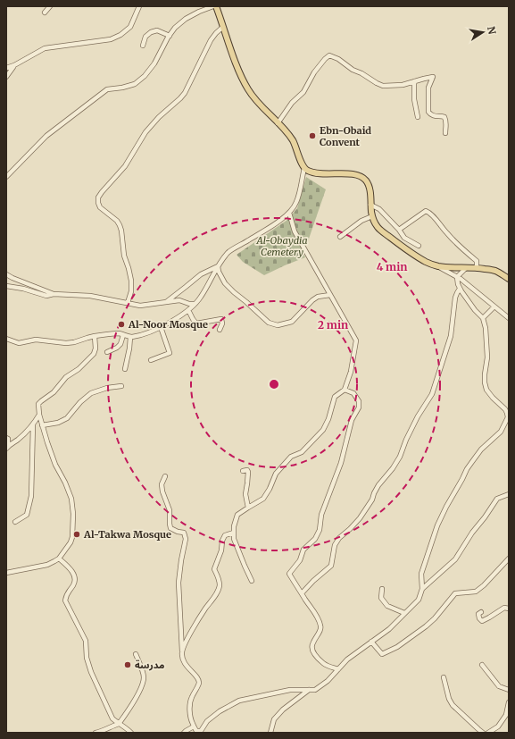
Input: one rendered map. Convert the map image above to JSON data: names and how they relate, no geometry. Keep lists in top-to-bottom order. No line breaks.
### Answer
{"parks":["Al-Obaydia Cemetery"],"places":["Ebn-Obaid Convent","Al-Noor Mosque","Al-Takwa Mosque","مدرسة"],"north":"right","rings":["4 min","2 min"]}
